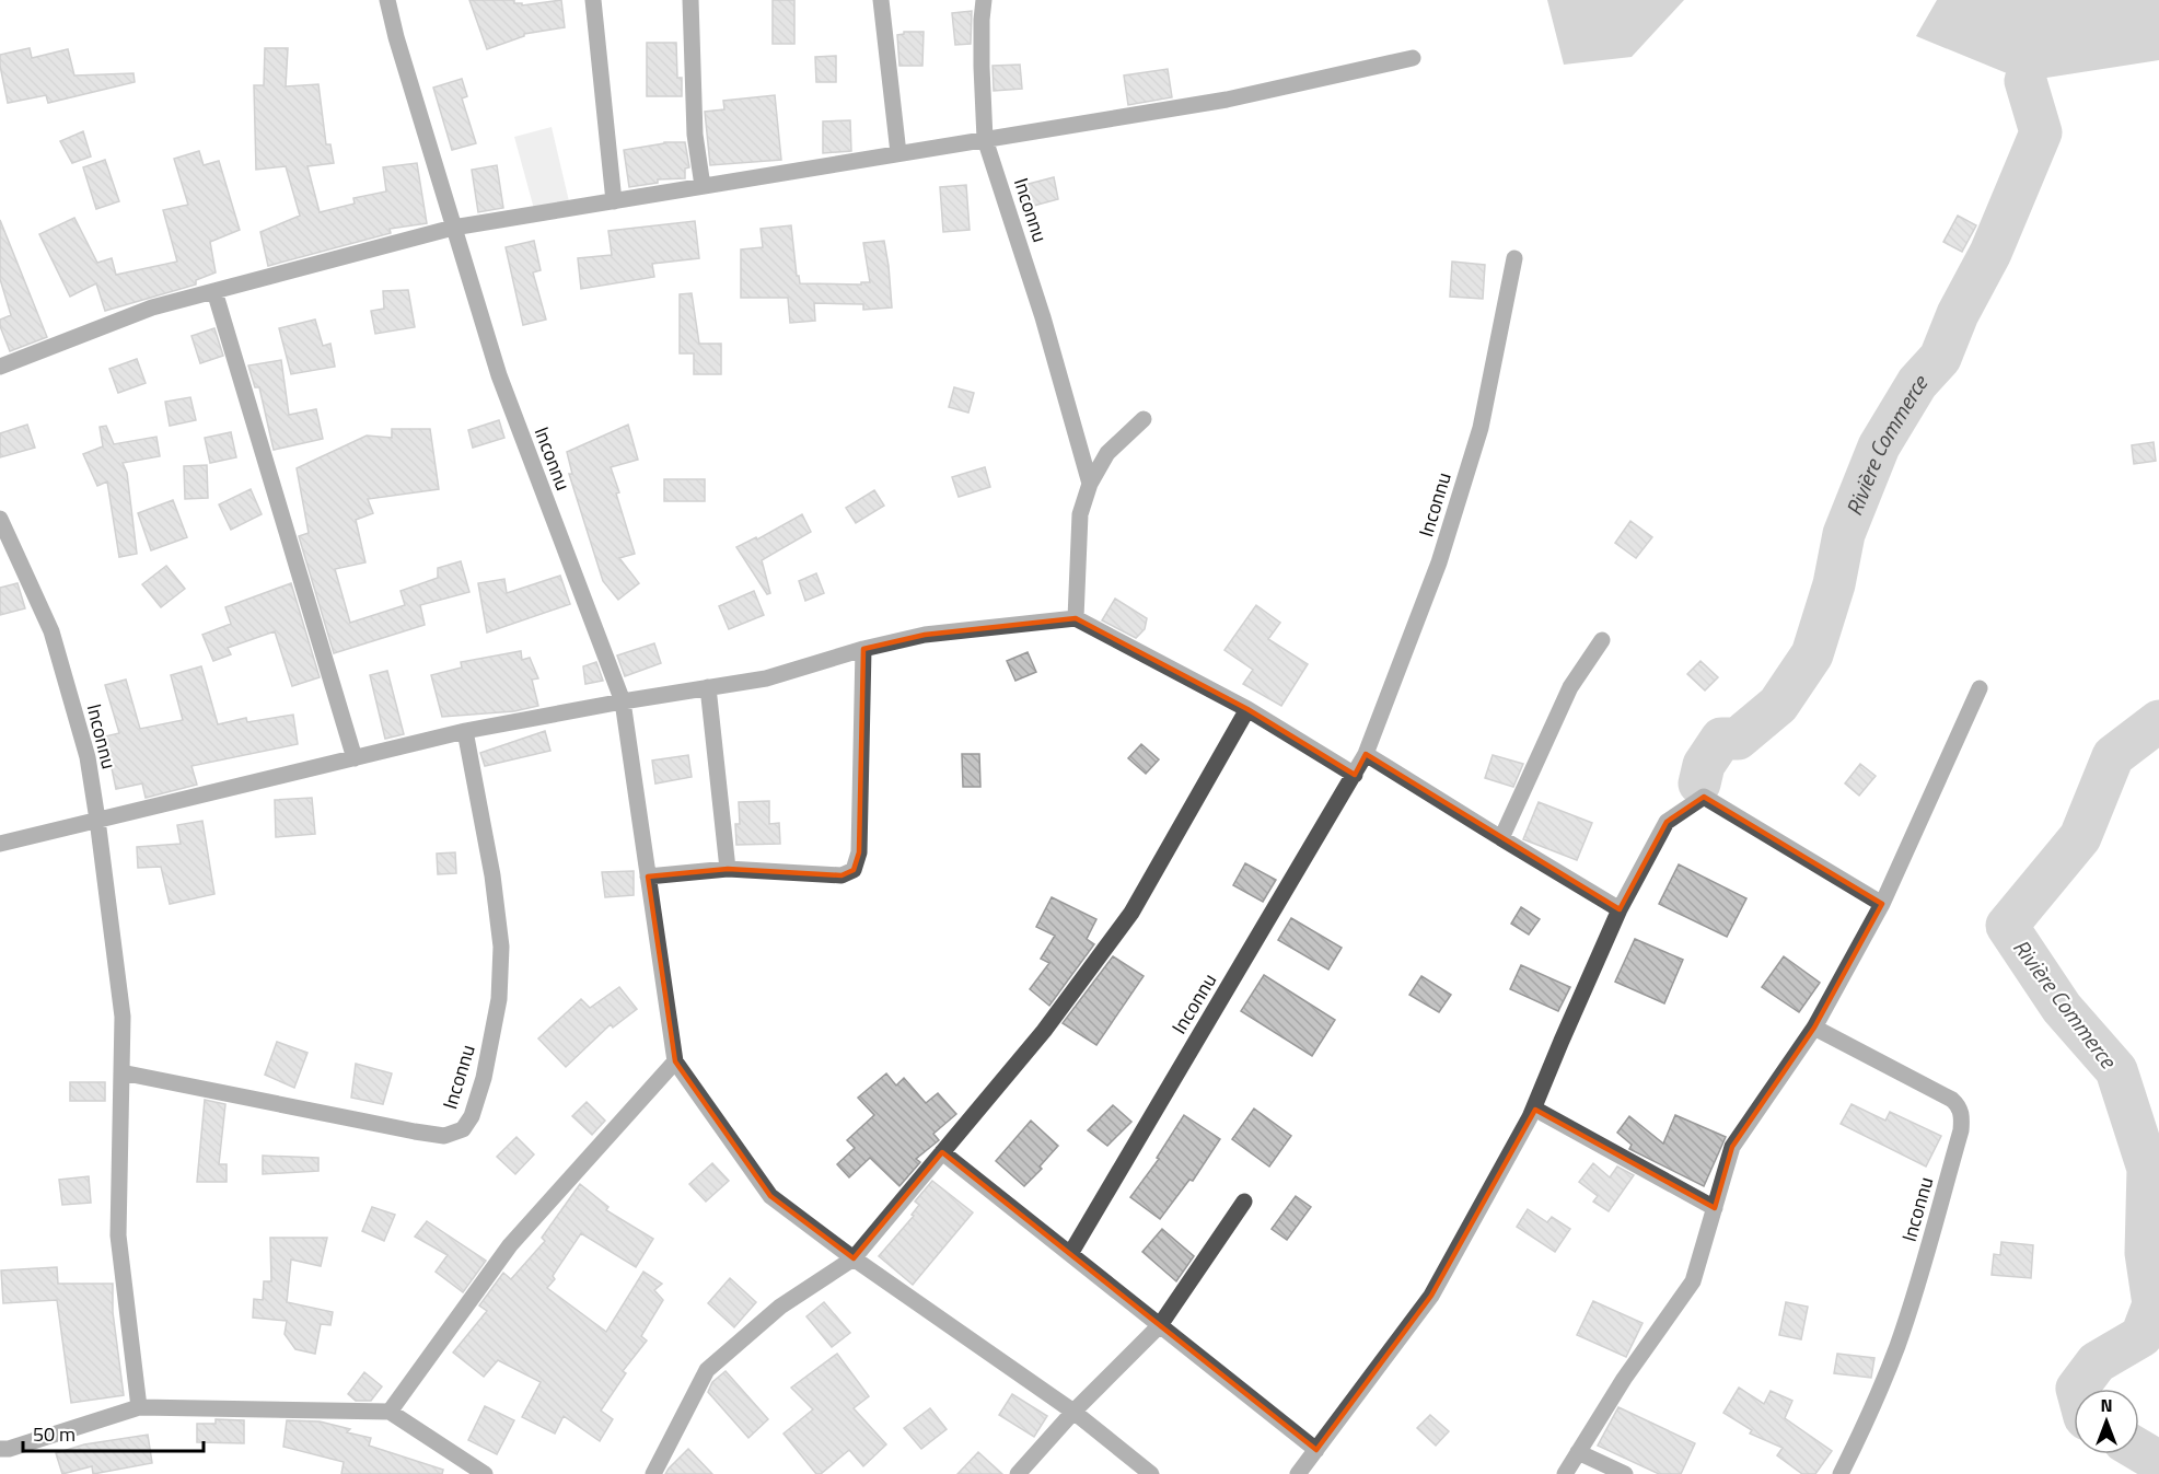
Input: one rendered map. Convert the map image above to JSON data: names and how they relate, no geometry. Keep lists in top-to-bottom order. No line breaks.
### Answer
{"streets":{"street":["Inconnu"]},"water":["Rivière Commerce"],"scale_bar":"50 m","north":"top"}
